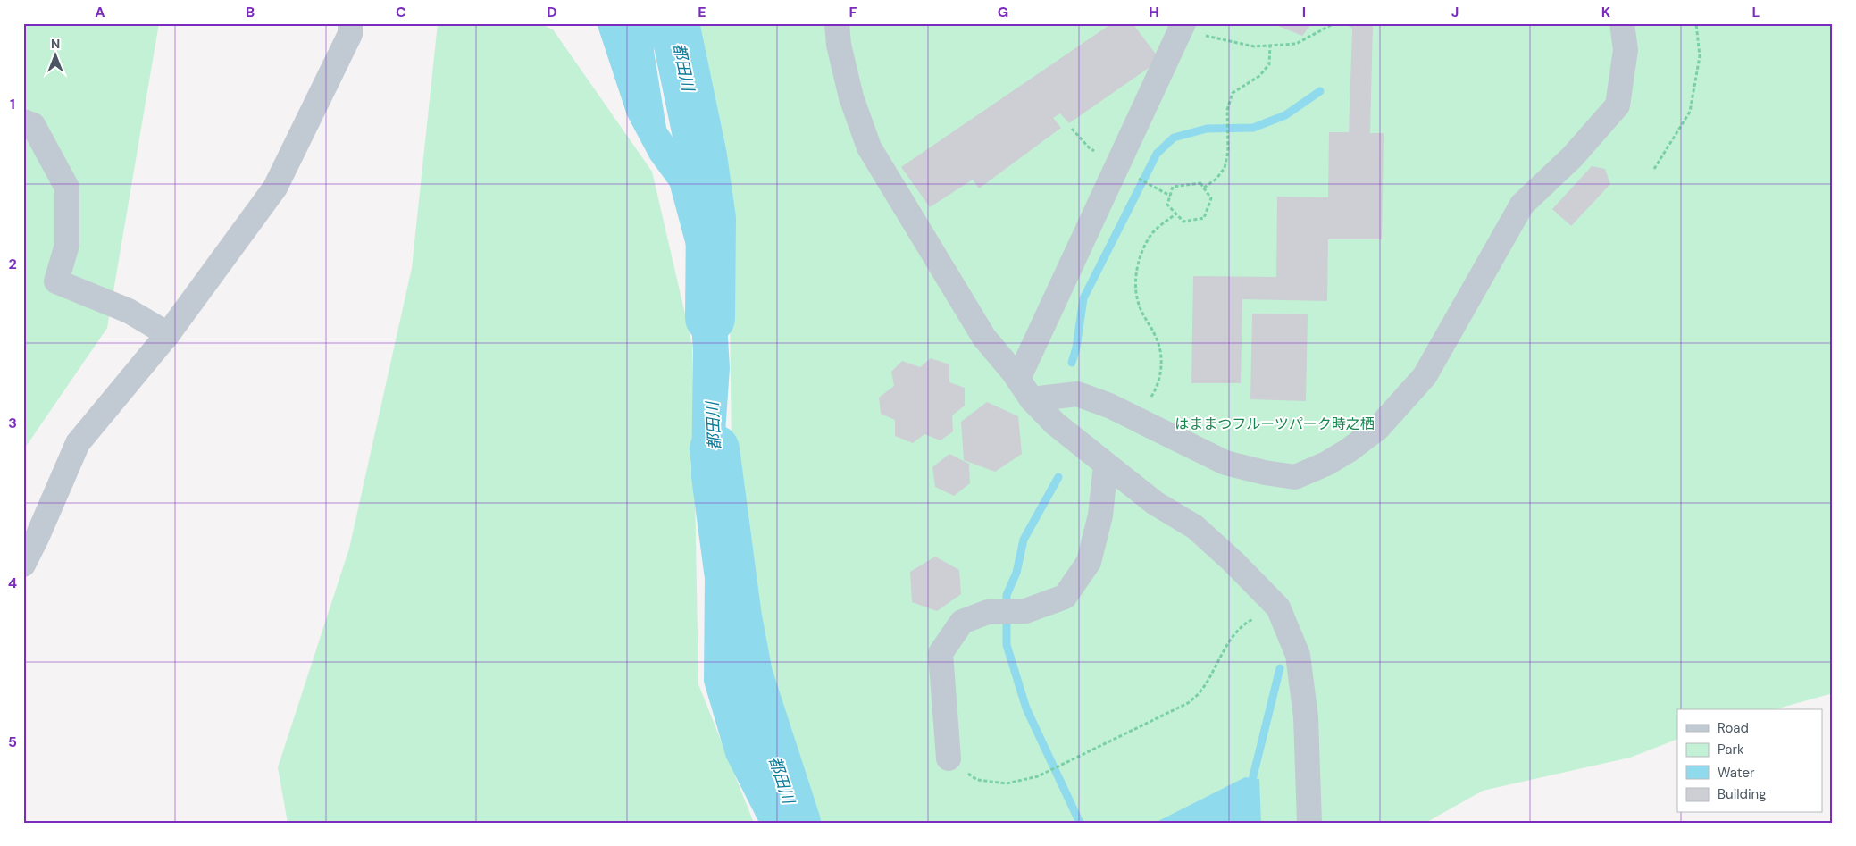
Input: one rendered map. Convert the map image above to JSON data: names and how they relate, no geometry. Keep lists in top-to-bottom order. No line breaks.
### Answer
{"water":["都田川"],"parks":["はままつフルーツパーク時之栖"],"legend":["Road","Park","Water","Building"],"north":"top","grid":{"columns":["A","B","C","D","E","F","G","H","I","J","K","L"],"rows":["1","2","3","4","5"]}}
